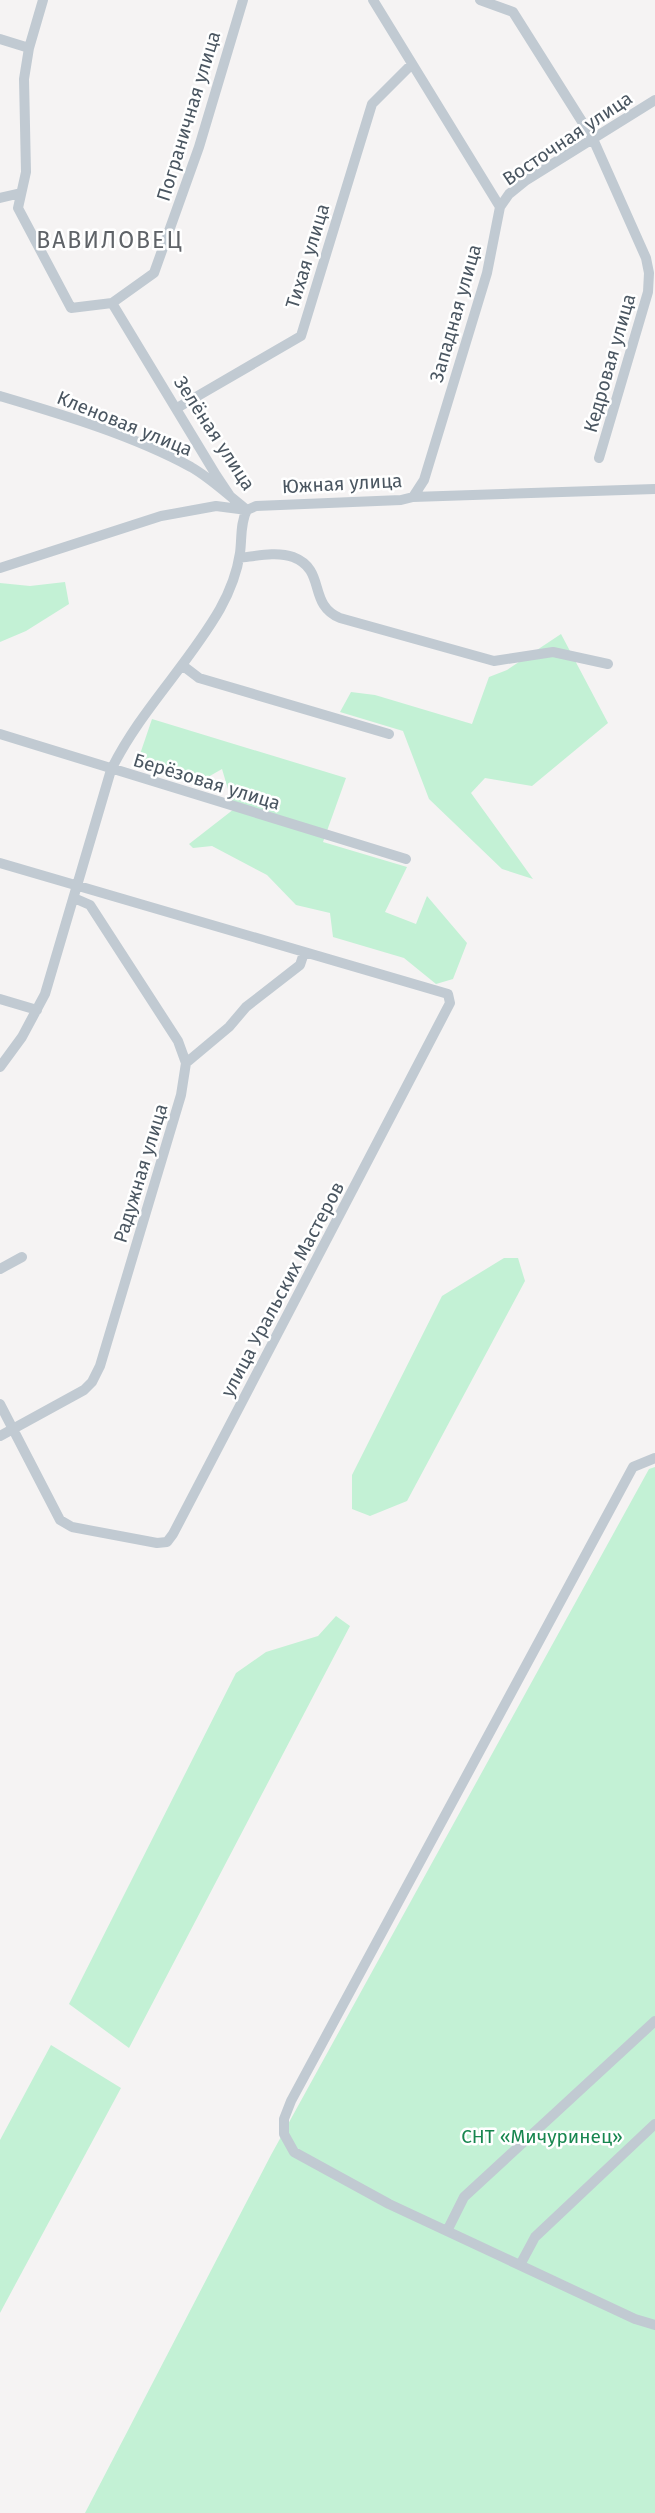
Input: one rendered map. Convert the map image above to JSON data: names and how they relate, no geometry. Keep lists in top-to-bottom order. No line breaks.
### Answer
{"streets":{"street":["Пограничная улица","Восточная улица","Тихая улица","Западная улица","Кедровая улица","Кленовая улица","Зелёная улица","Южная улица","Берёзовая улица","Радужная улица","улица Уральских Мастеров"]},"crossings":[["Пограничная улица","Зелёная улица"],["Восточная улица","Западная улица"],["Восточная улица","Кедровая улица"],["Тихая улица","Зелёная улица"],["Западная улица","Южная улица"],["Кленовая улица","Зелёная улица"],["Зелёная улица","Южная улица"],["Зелёная улица","Берёзовая улица"],["Радужная улица","улица Уральских Мастеров"]],"districts":["ВАВИЛОВЕЦ"],"parks":["СНТ «Мичуринец»"]}
